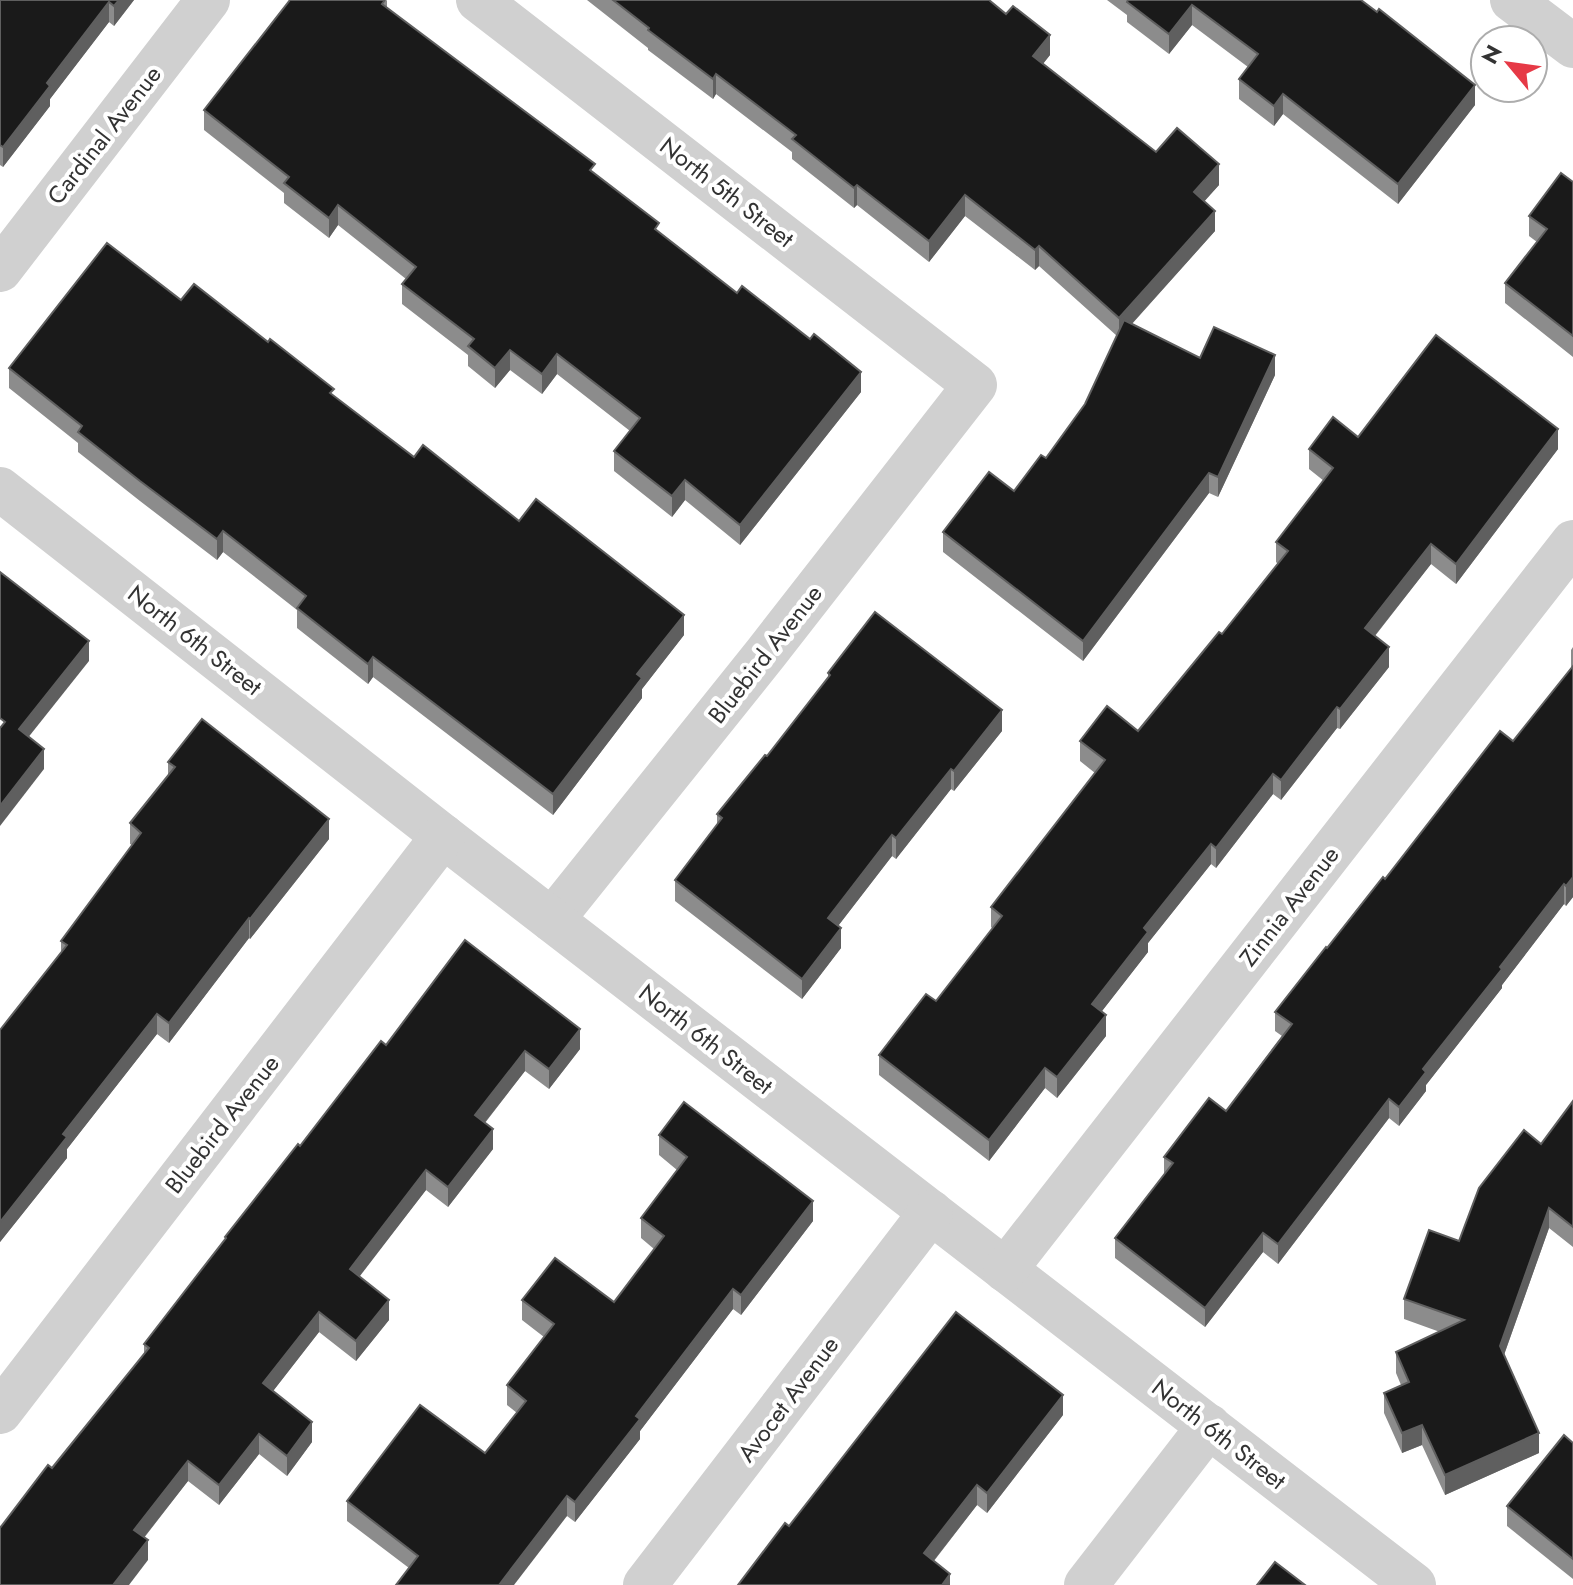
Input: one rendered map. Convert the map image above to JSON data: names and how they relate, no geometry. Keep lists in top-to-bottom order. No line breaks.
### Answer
{"streets":{"street":["Cardinal Avenue","North 5th Street","North 6th Street","Bluebird Avenue","Zinnia Avenue","Avocet Avenue"]},"crossings":[["North 5th Street","Bluebird Avenue"],["North 6th Street","Bluebird Avenue"],["North 6th Street","Zinnia Avenue"],["North 6th Street","Avocet Avenue"]],"north":"top left"}
